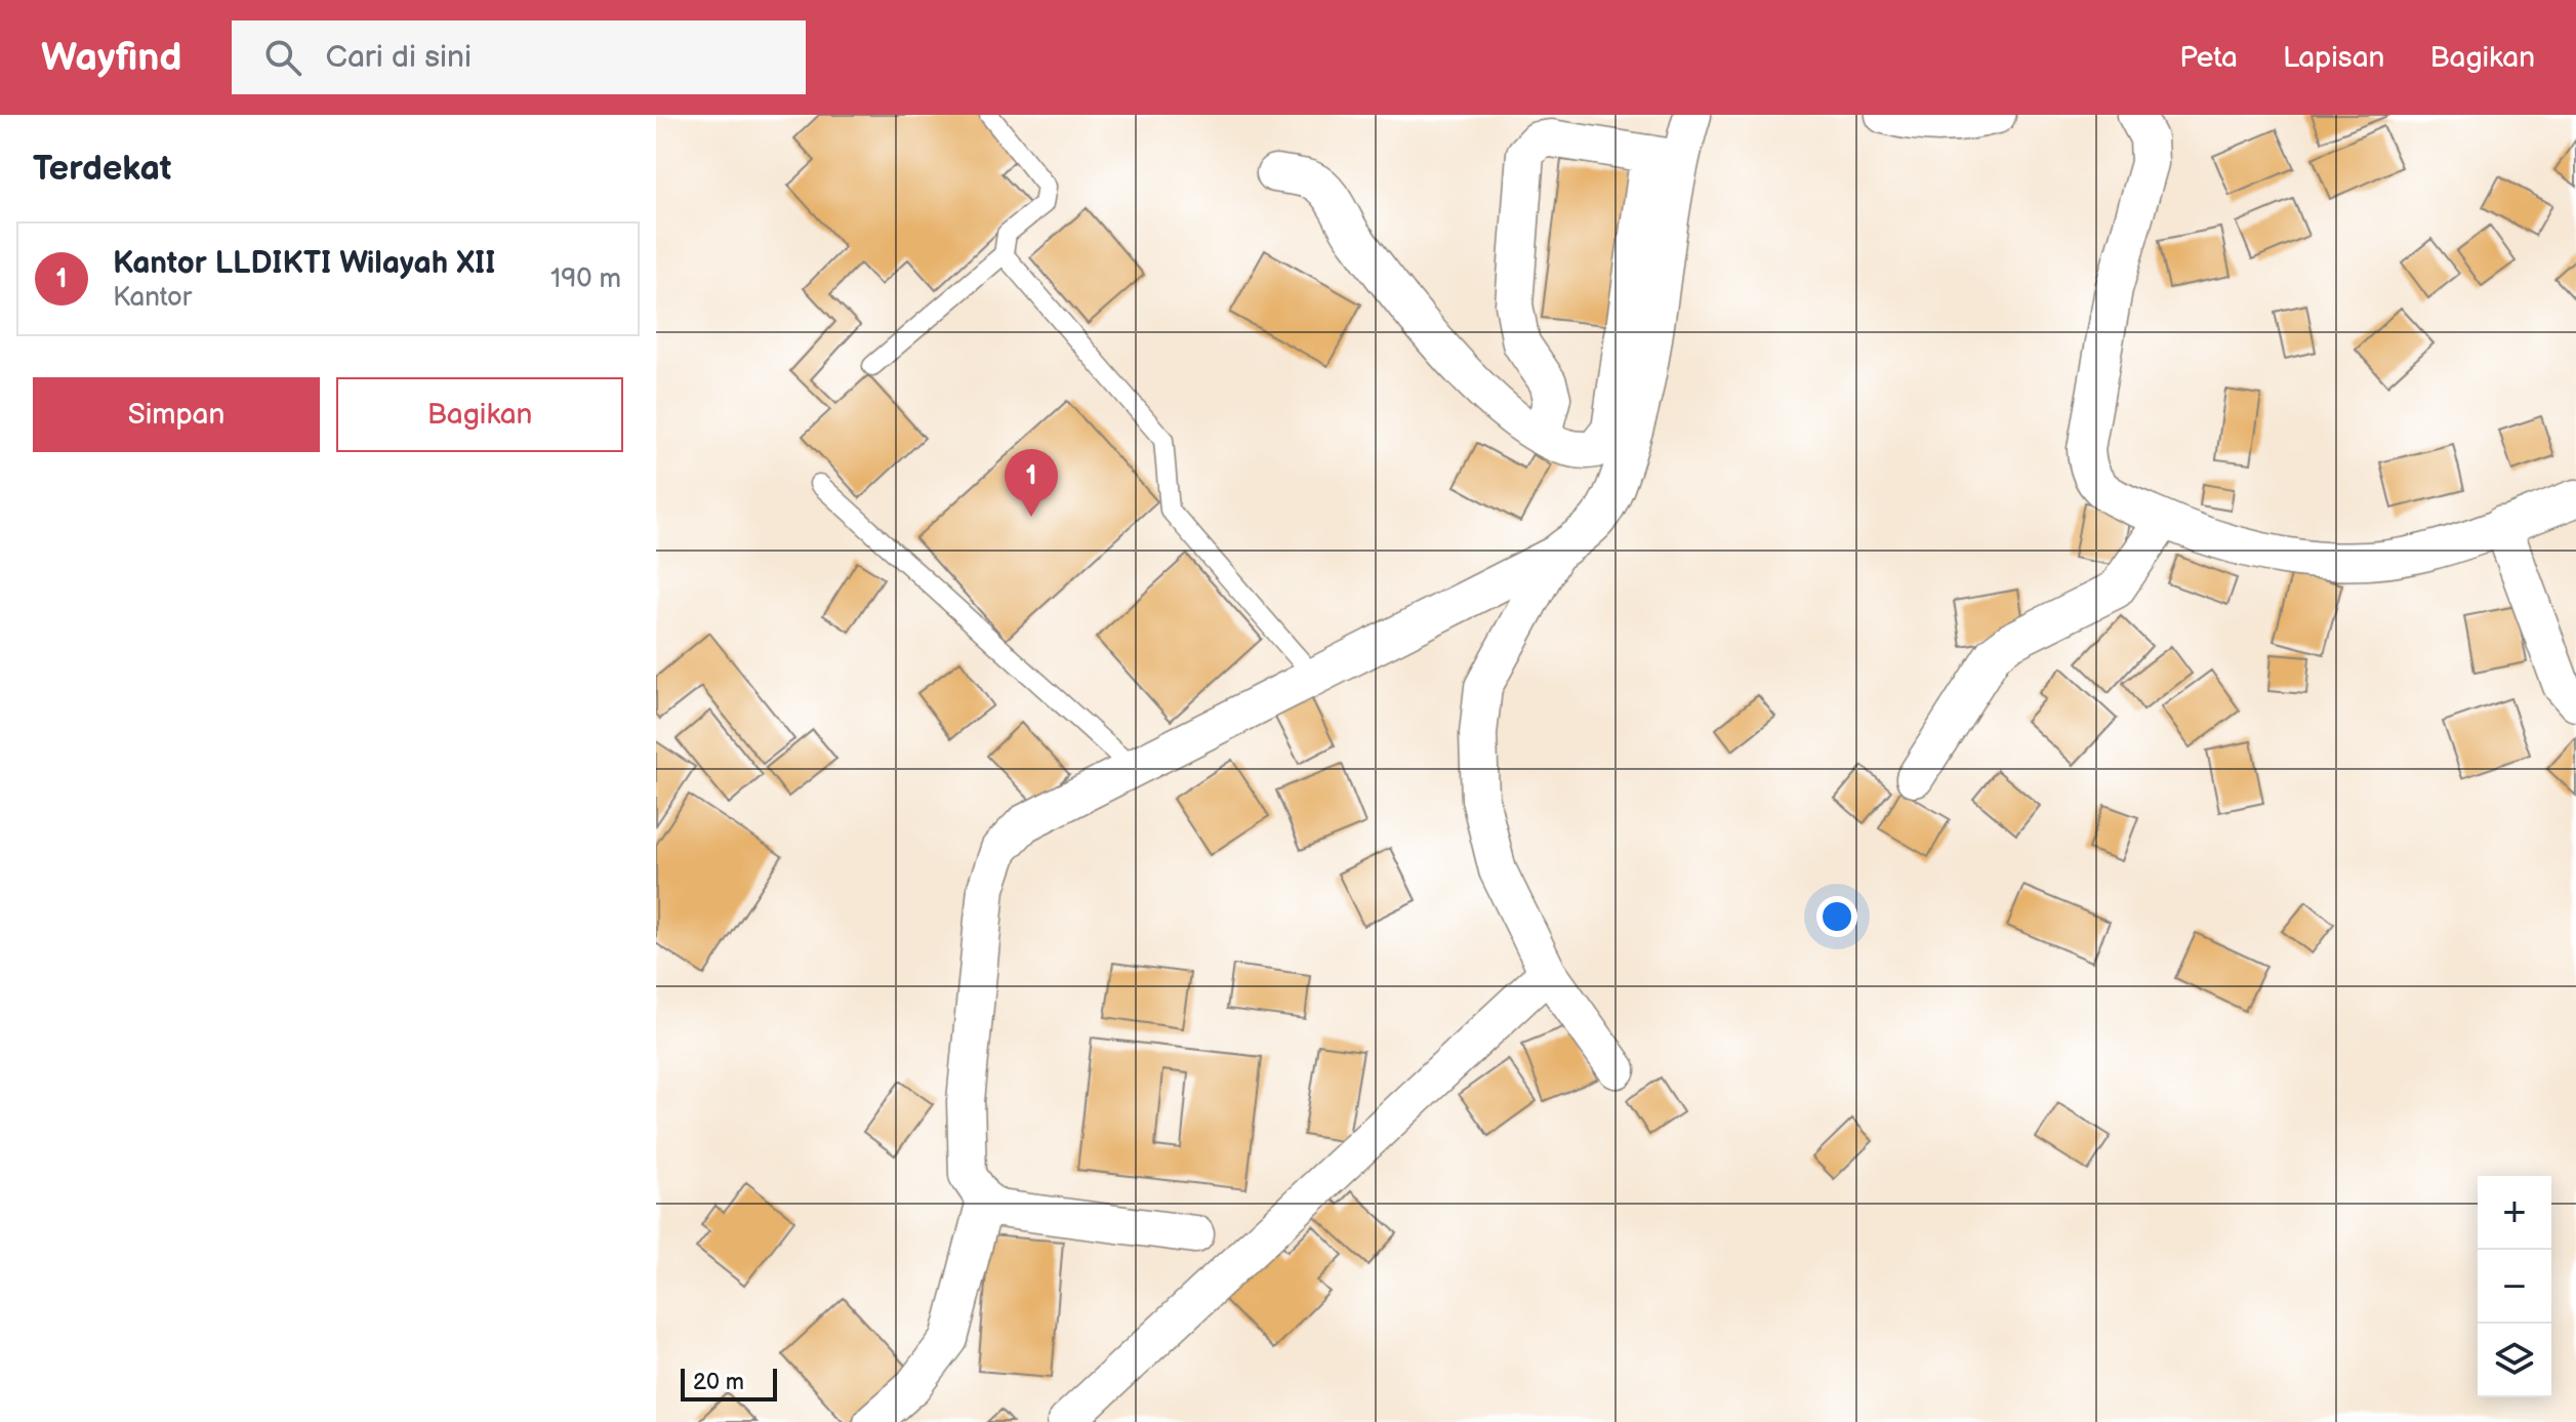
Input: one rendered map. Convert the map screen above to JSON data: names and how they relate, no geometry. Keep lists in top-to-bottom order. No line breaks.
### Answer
{"scale_bar":"20 m","page":{"header":"Wayfind","search":"Cari di sini","nav":["Peta","Lapisan","Bagikan"],"heading":"Terdekat","list":[{"mark":"1","name":"Kantor LLDIKTI Wilayah XII","note":"Kantor","value":"190 m"}],"buttons":["Simpan","Bagikan"],"pins":"1","map_buttons":["+","−"],"scale":"20 m"}}
